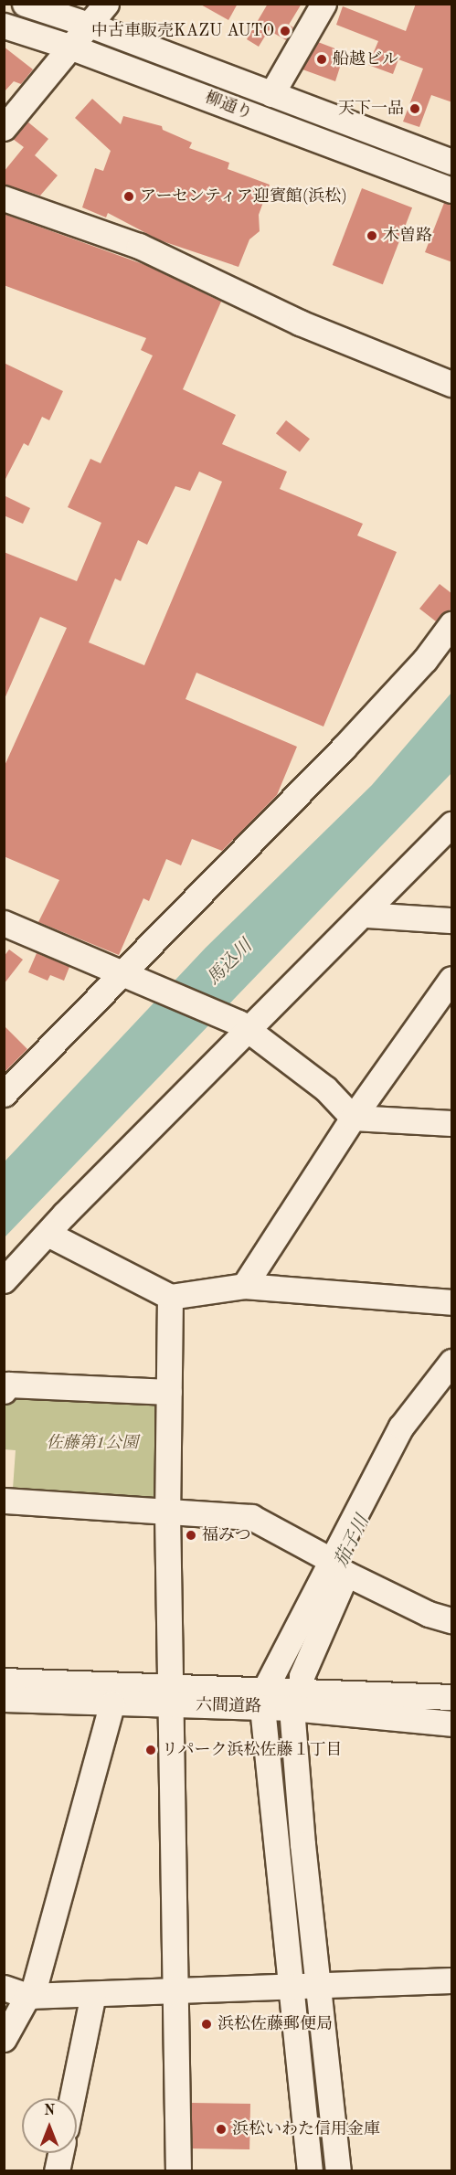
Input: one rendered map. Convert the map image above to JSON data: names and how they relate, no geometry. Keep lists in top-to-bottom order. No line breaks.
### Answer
{"streets":{"street":["柳通り","六間道路"]},"water":["馬込川","茄子川"],"parks":["佐藤第1公園"],"places":["中古車販売KAZU AUTO","船越ビル","天下一品","アーセンティア迎賓館(浜松)","木曽路","福みつ","リパーク浜松佐藤１丁目","浜松佐藤郵便局","浜松いわた信用金庫"],"north":"top"}
